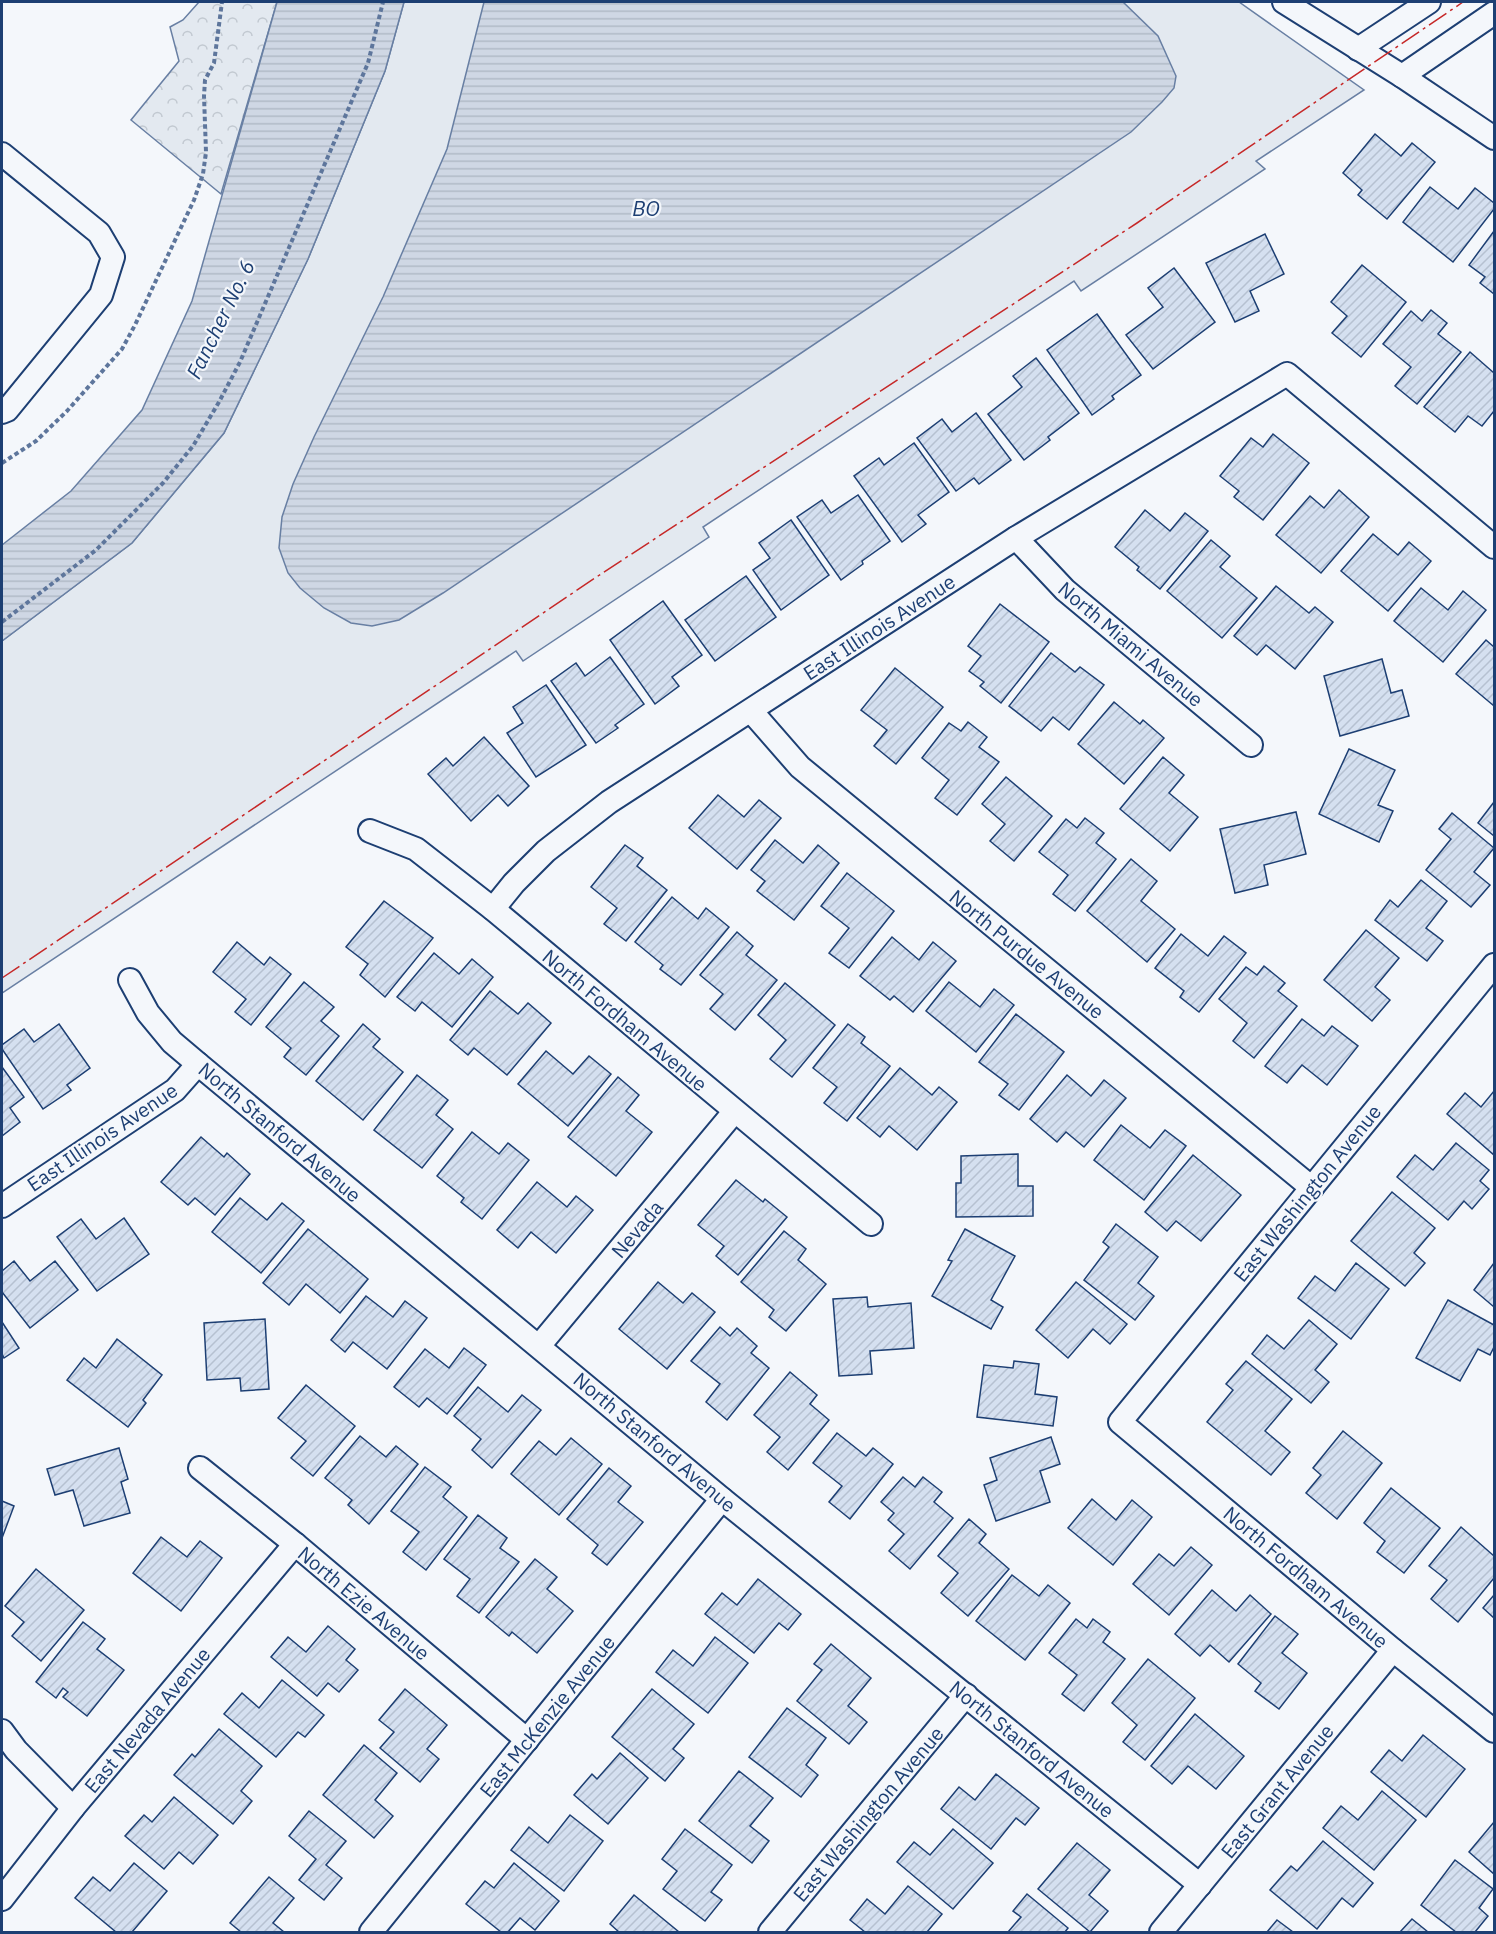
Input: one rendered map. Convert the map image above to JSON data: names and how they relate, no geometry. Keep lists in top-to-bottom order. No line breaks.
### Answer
{"streets":{"street":["East Illinois Avenue","North Miami Avenue","North Purdue Avenue","North Fordham Avenue","North Stanford Avenue","East Washington Avenue","Nevada","North Ezie Avenue","East McKenzie Avenue","East Nevada Avenue","East Grant Avenue"]},"crossings":[["East Illinois Avenue","North Miami Avenue"],["East Illinois Avenue","North Purdue Avenue"],["East Illinois Avenue","North Fordham Avenue"],["East Illinois Avenue","North Stanford Avenue"],["North Purdue Avenue","East Washington Avenue"],["North Fordham Avenue","East Washington Avenue"],["North Fordham Avenue","Nevada"],["North Fordham Avenue","East Grant Avenue"],["North Stanford Avenue","East Washington Avenue"],["North Stanford Avenue","Nevada"],["North Stanford Avenue","East McKenzie Avenue"],["North Stanford Avenue","East Grant Avenue"],["North Ezie Avenue","East McKenzie Avenue"],["North Ezie Avenue","East Nevada Avenue"]],"water":["BO","Fancher No. 6"]}
